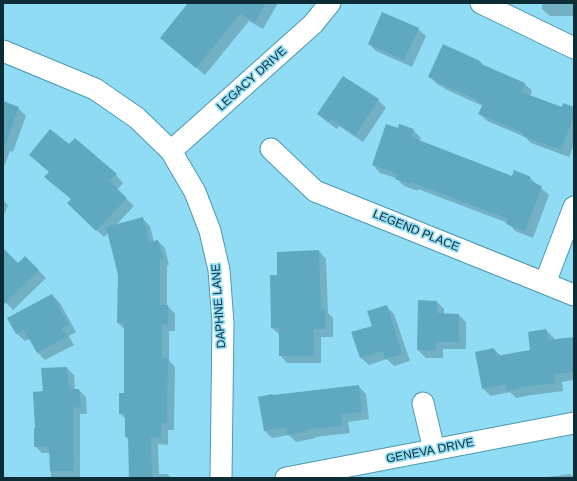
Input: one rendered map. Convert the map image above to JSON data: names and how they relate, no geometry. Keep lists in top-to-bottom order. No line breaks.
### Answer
{"streets":{"street":["LEGACY DRIVE","LEGEND PLACE","DAPHNE LANE","GENEVA DRIVE"]},"crossings":[["LEGACY DRIVE","DAPHNE LANE"]]}
